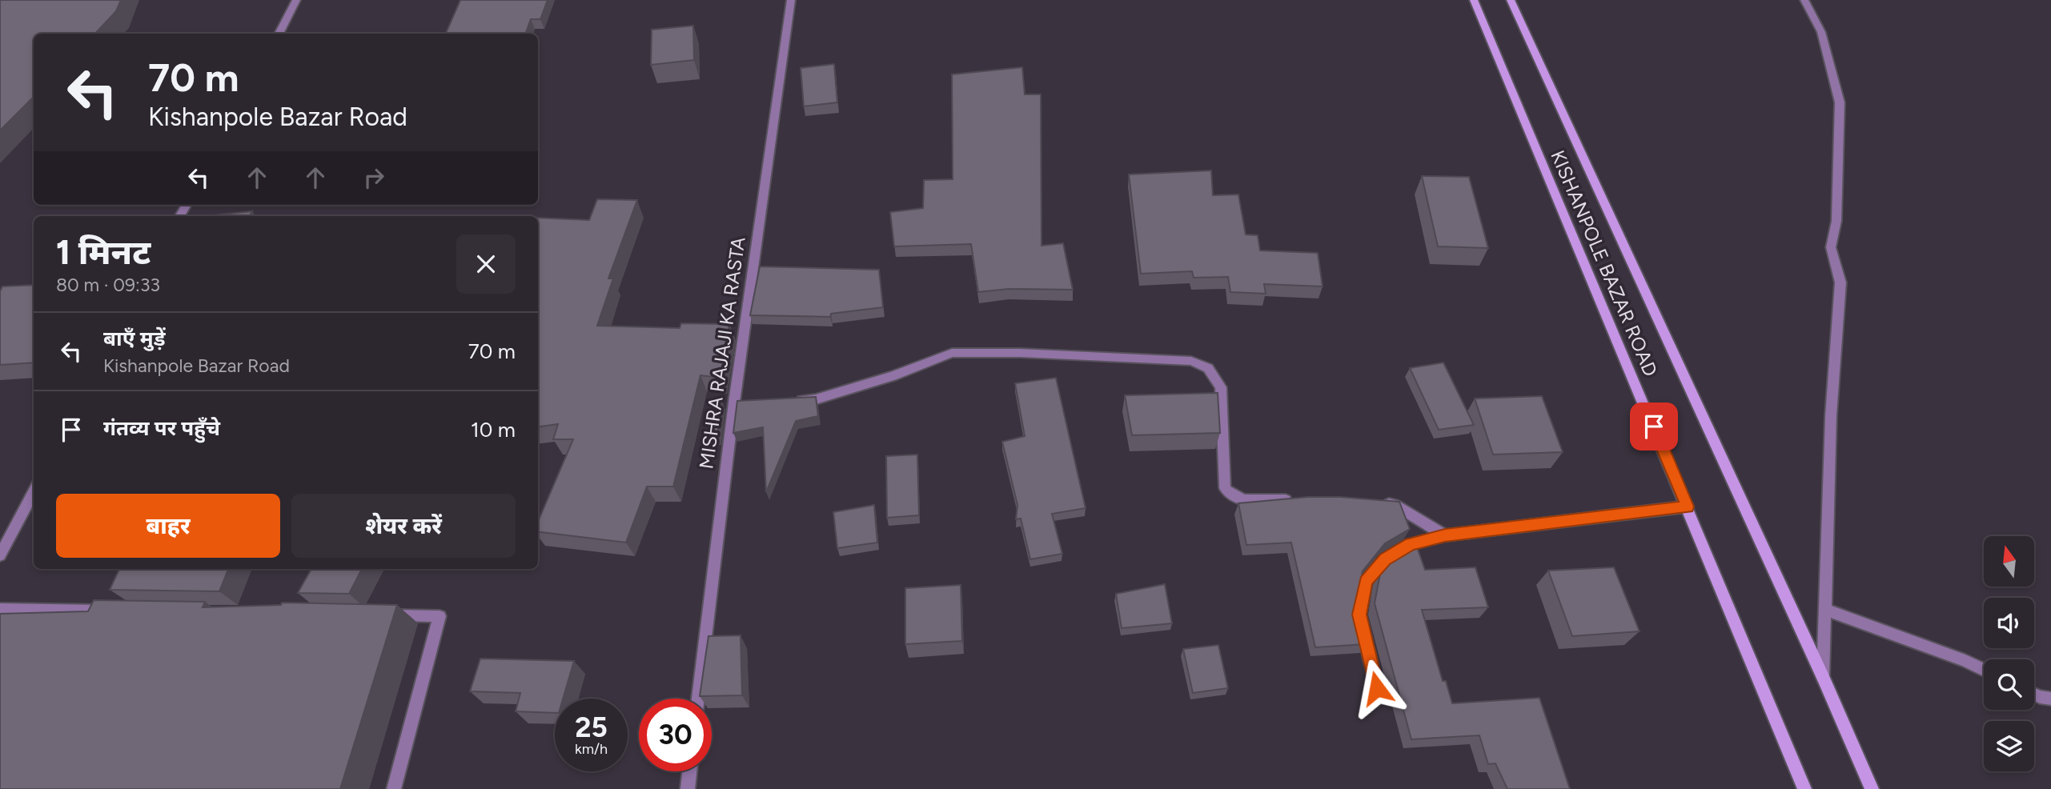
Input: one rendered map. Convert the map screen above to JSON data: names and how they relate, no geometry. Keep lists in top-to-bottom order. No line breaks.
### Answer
{"streets":{"street":["KISHANPOLE BAZAR ROAD","MISHRA RAJAJI KA RASTA"]},"north":"top","page":{"turn":["70 m","Kishanpole Bazar Road"],"heading":["1 मिनट","80 m · 09:33"],"list":[{"name":"बाएँ मुड़ें","note":"Kishanpole Bazar Road","value":"70 m"},{"name":"गंतव्य पर पहुँचे","value":"10 m"}],"buttons":["बाहर","शेयर करें"],"speed":"25 km/h","limit":"30"}}
